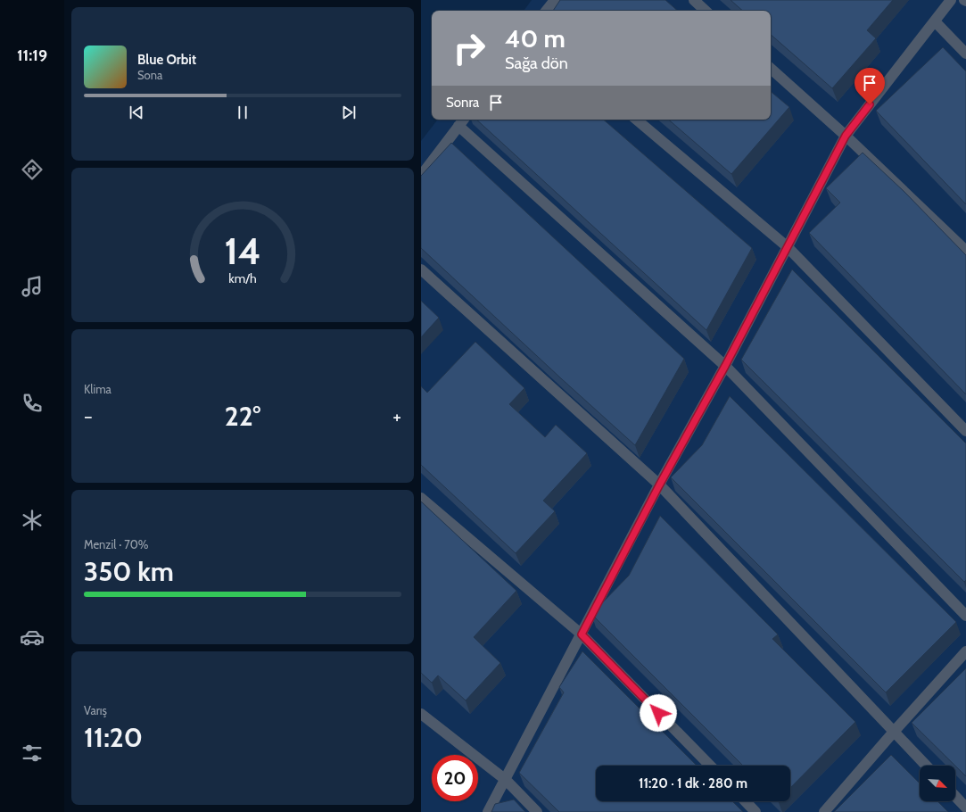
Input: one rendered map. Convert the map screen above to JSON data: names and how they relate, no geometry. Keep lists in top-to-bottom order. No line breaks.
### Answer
{"north":"bottom right","page":{"tabs":"11:19","turn":["40 m","Sağa dön"],"song":["Blue Orbit","Sona"],"then":"Sonra","tile":["Klima",["Menzil · 70%","350 km"],["Varış","11:20"]],"heat":["−","22°","+"],"limit":"20","trip":"11:20 · 1 dk · 280 m","gauge":["14","km/h"]}}
